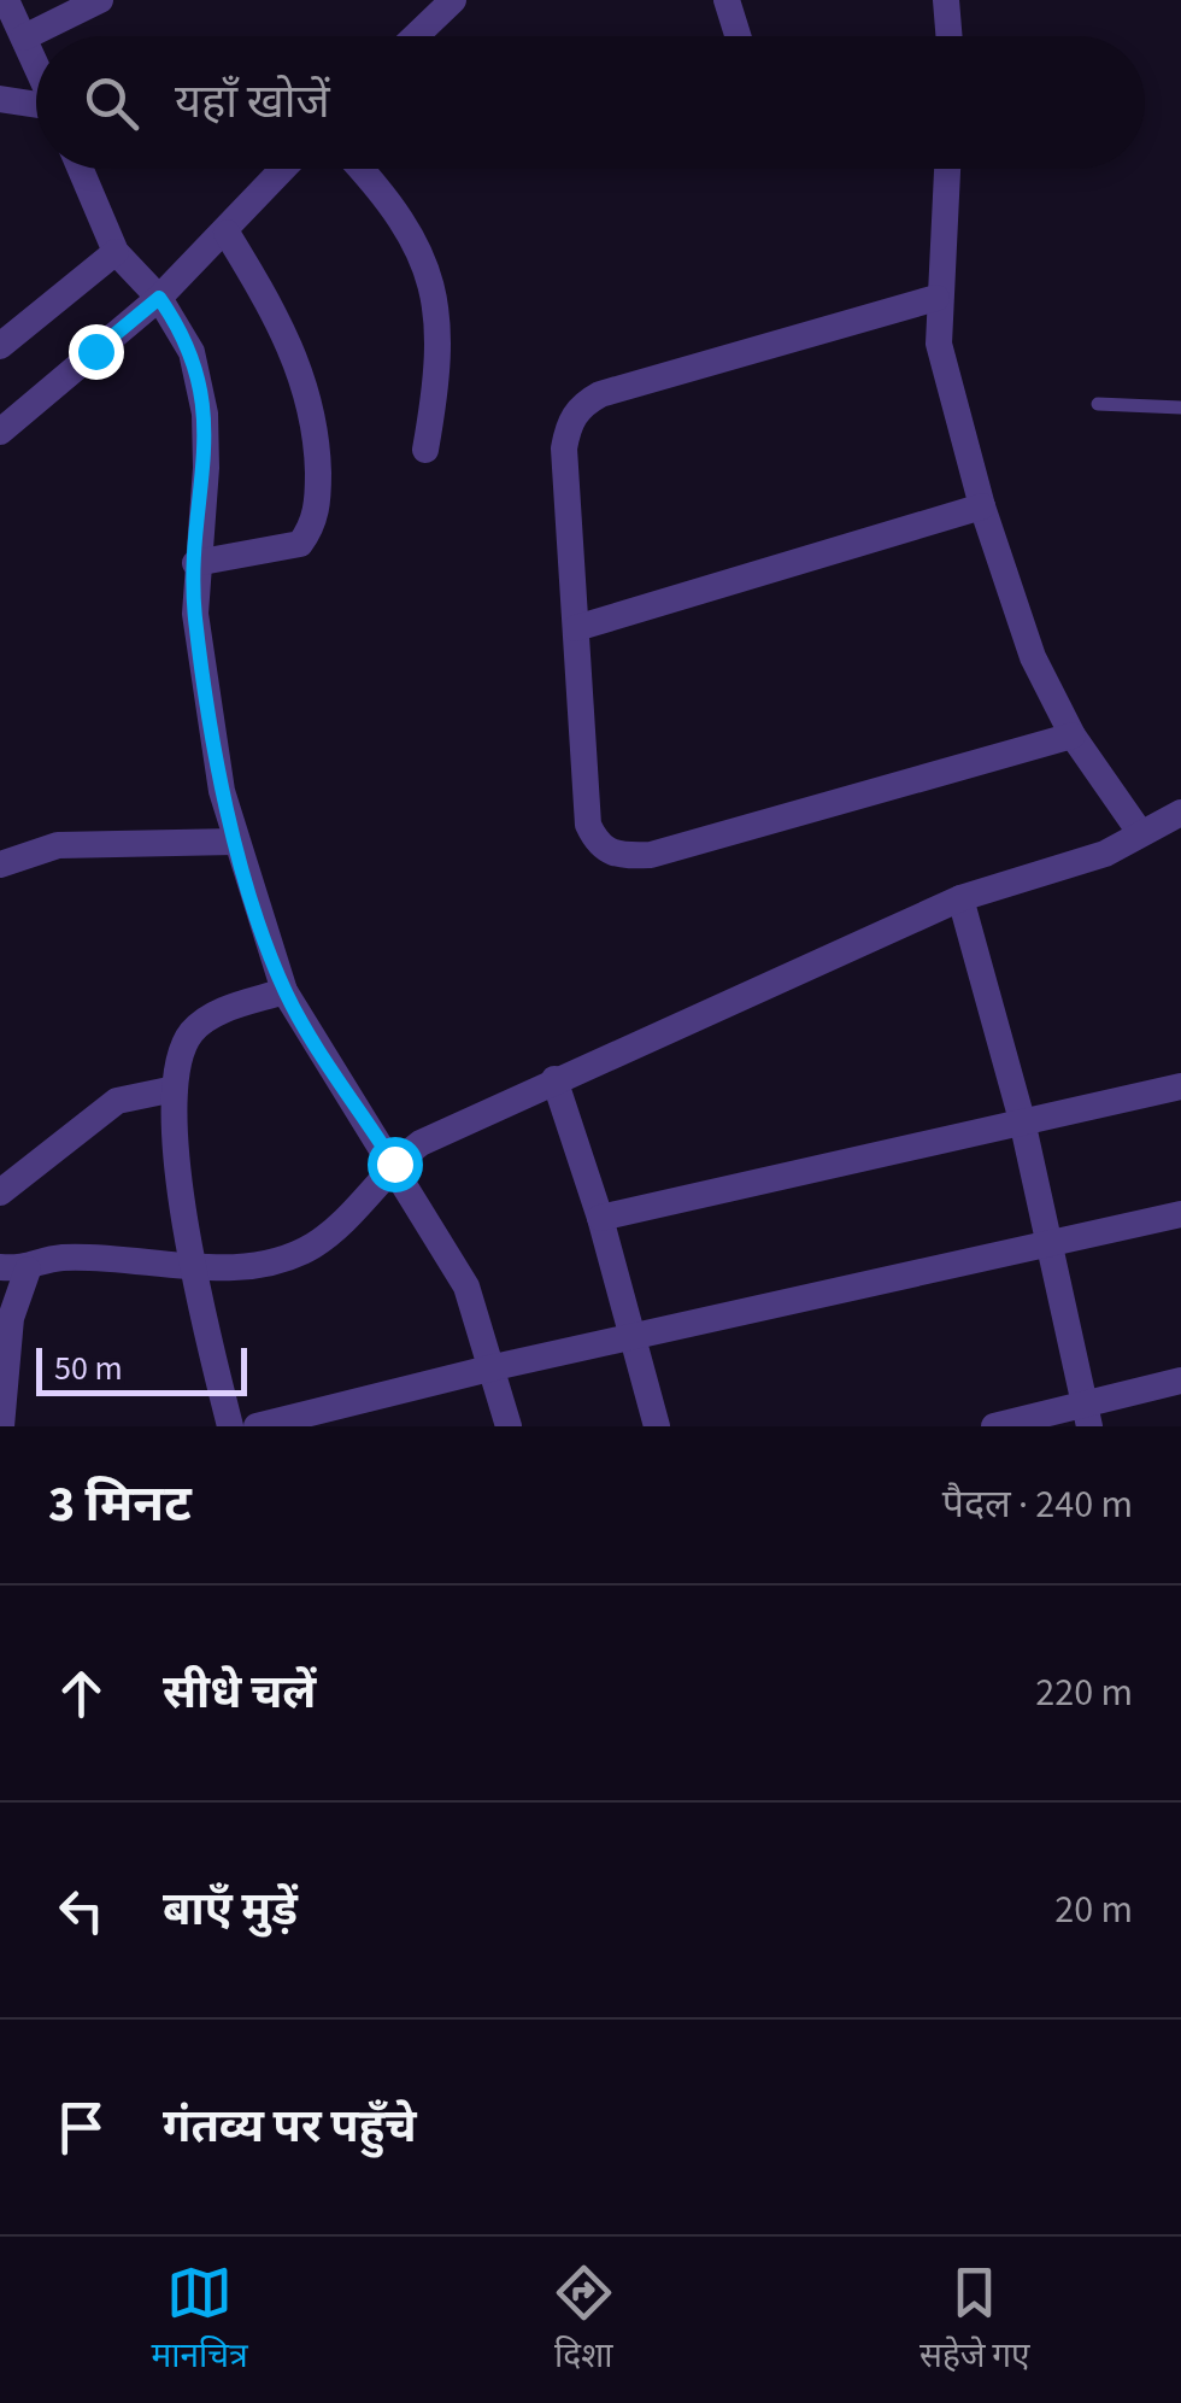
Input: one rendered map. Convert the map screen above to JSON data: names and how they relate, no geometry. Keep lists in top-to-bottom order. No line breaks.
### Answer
{"scale_bar":"50 m","page":{"search":"यहाँ खोजें","scale":"50 m","heading":["3 मिनट","पैदल · 240 m"],"list":[["सीधे चलें","220 m"],["बाएँ मुड़ें","20 m"],"गंतव्य पर पहुँचे"],"nav":["मानचित्र","दिशा","सहेजे गए"]}}
